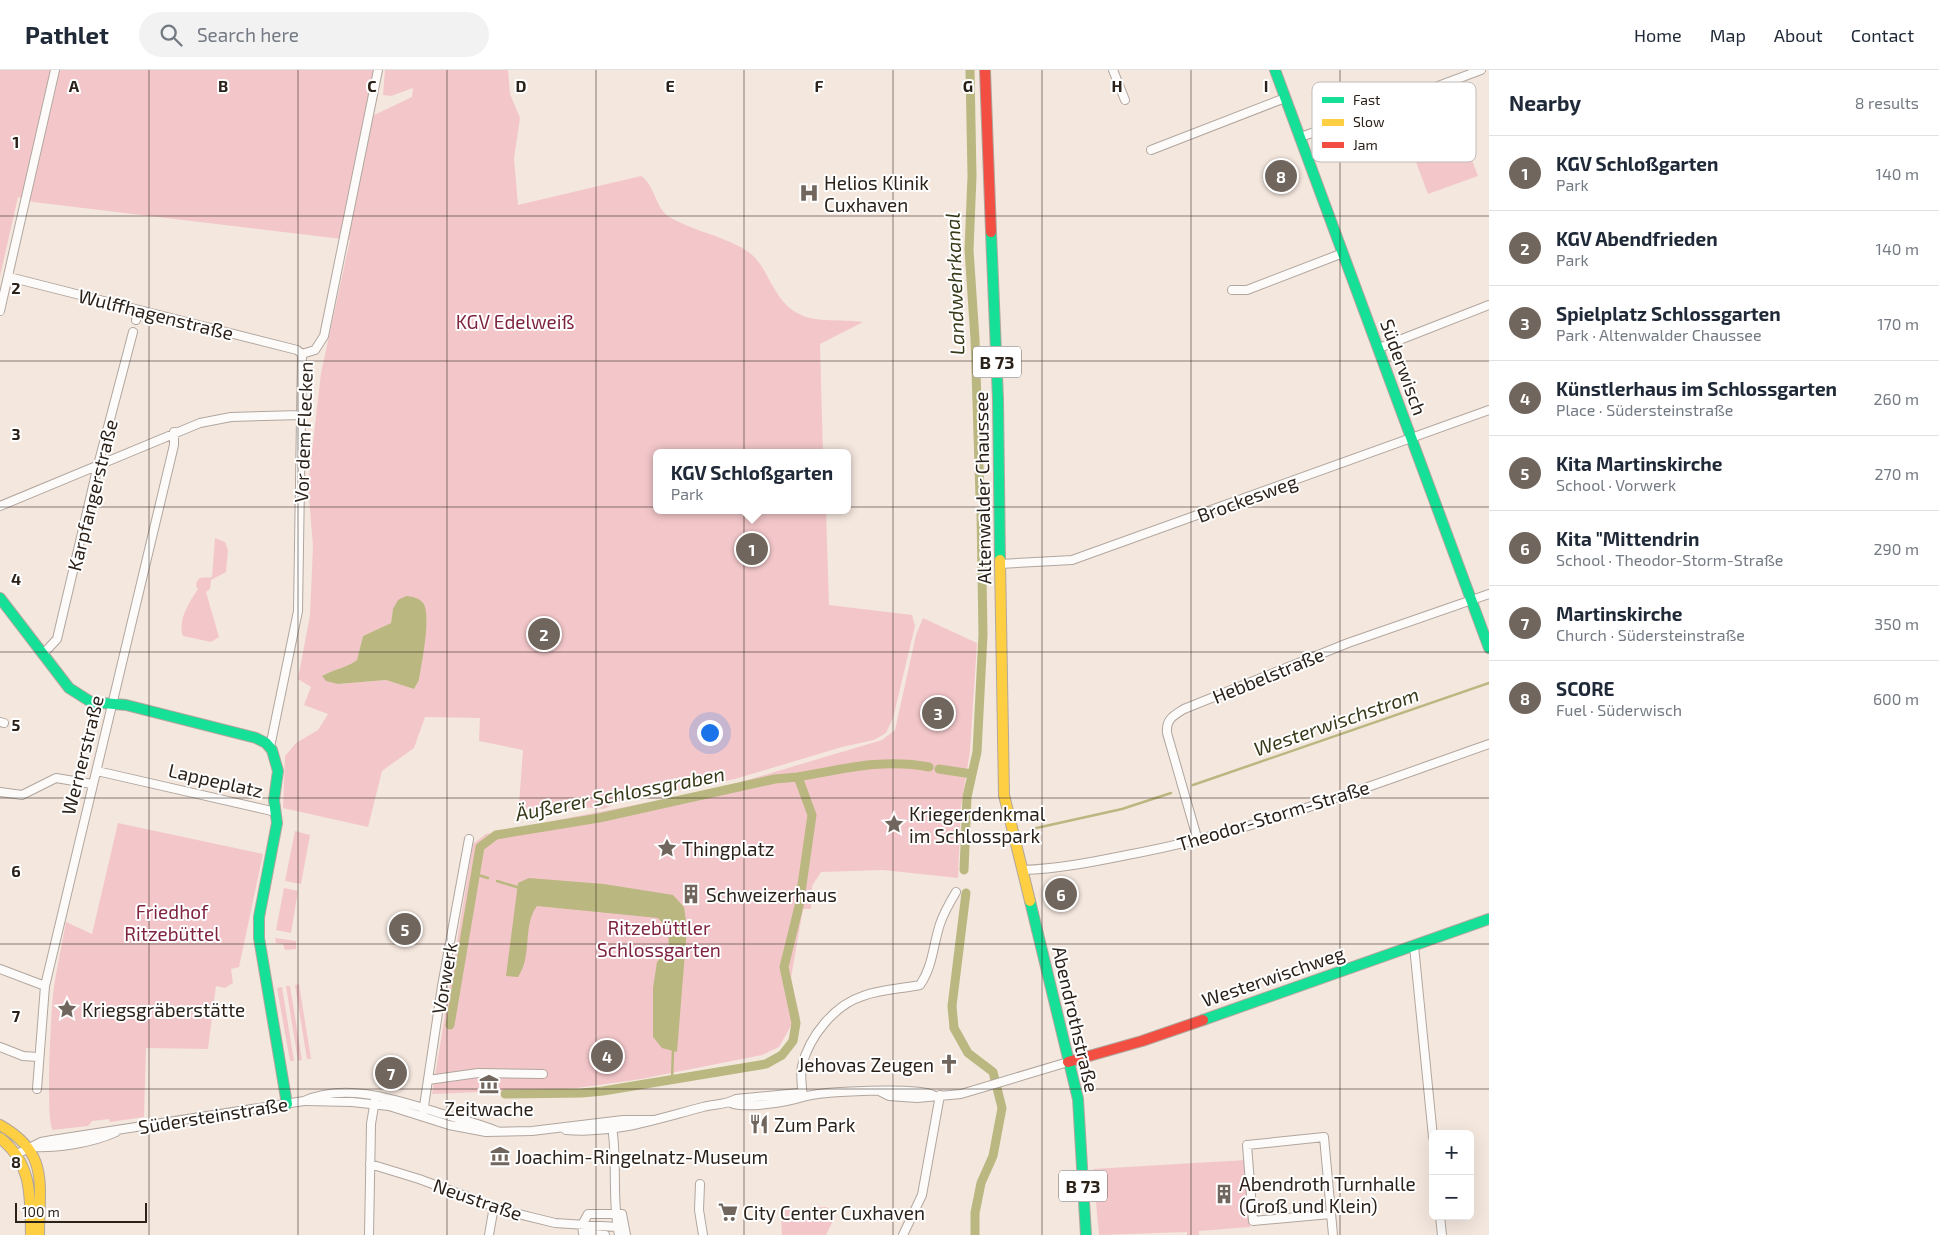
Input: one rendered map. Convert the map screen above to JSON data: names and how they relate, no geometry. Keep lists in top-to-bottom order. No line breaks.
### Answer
{"streets":{"street":["Wulffhagenstraße","B 73","Süderwisch","Vor dem Flecken","Altenwalder Chaussee","Karpfangerstraße","Brockesweg","Hebbelstraße","Wernerstraße","Lappeplatz","Theodor-Storm-Straße","Westerwischweg","Vorwerk","Abendrothstraße","Südersteinstraße","Neustraße"]},"crossings":[["Wulffhagenstraße","Vor dem Flecken"],["Süderwisch","Brockesweg"],["Süderwisch","Hebbelstraße"],["Vor dem Flecken","Lappeplatz"],["Altenwalder Chaussee","Brockesweg"],["Altenwalder Chaussee","Abendrothstraße"],["Hebbelstraße","Theodor-Storm-Straße"],["Wernerstraße","Lappeplatz"],["Theodor-Storm-Straße","Abendrothstraße"],["Westerwischweg","Abendrothstraße"],["Westerwischweg","Südersteinstraße"],["Vorwerk","Südersteinstraße"],["Abendrothstraße","Südersteinstraße"]],"water":["Landwehrkanal","Westerwischstrom","Äußerer Schlossgraben"],"parks":["KGV Edelweiß","Friedhof Ritzebüttel","Ritzebüttler Schlossgarten"],"places":{"hospital":["Helios Klinik Cuxhaven"],"place":["Kriegerdenkmal im Schlosspark","Thingplatz","Kriegsgräberstätte"],"building":["Schweizerhaus","Abendroth Turnhalle (Groß und Klein)"],"church":["Jehovas Zeugen"],"museum":["Zeitwache","Joachim-Ringelnatz-Museum"],"restaurant":["Zum Park"],"supermarket":["City Center Cuxhaven"]},"legend":["Fast","Slow","Jam"],"scale_bar":"100 m","page":{"header":"Pathlet","search":"Search here","nav":["Home","Map","About","Contact"],"heading":["Nearby","8 results"],"list":[{"mark":"1","name":"KGV Schloßgarten","note":"Park","value":"140 m"},{"mark":"2","name":"KGV Abendfrieden","note":"Park","value":"140 m"},{"mark":"3","name":"Spielplatz Schlossgarten","note":"Park · Altenwalder Chaussee","value":"170 m"},{"mark":"4","name":"Künstlerhaus im Schlossgarten","note":"Place · Südersteinstraße","value":"260 m"},{"mark":"5","name":"Kita Martinskirche","note":"School · Vorwerk","value":"270 m"},{"mark":"6","name":"Kita \"Mittendrin","note":"School · Theodor-Storm-Straße","value":"290 m"},{"mark":"7","name":"Martinskirche","note":"Church · Südersteinstraße","value":"350 m"},{"mark":"8","name":"SCORE","note":"Fuel · Süderwisch","value":"600 m"}],"pins":["8","1","2","3","6","5","4","7"],"popup":["KGV Schloßgarten","Park"],"map_buttons":["+","−"],"scale":"100 m"},"grid":{"columns":["A","B","C","D","E","F","G","H","I"],"rows":["1","2","3","4","5","6","7","8"]}}
